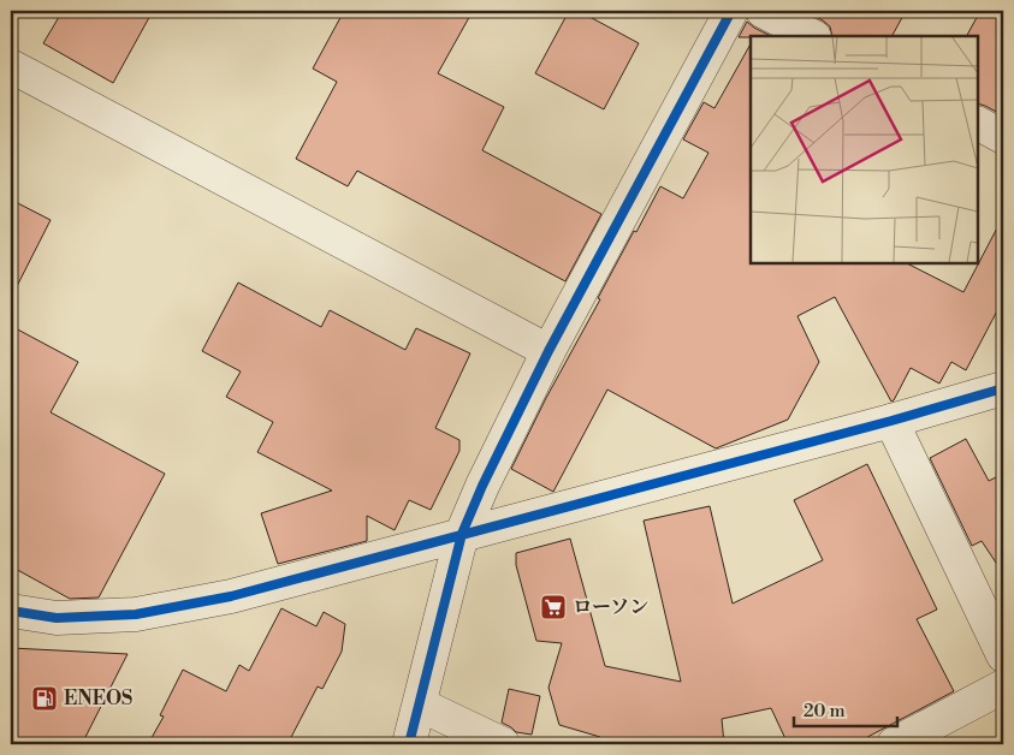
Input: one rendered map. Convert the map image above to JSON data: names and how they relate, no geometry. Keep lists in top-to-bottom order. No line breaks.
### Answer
{"places":{"supermarket":["ローソン"],"fuel station":["ENEOS"]},"scale_bar":"20 m"}
